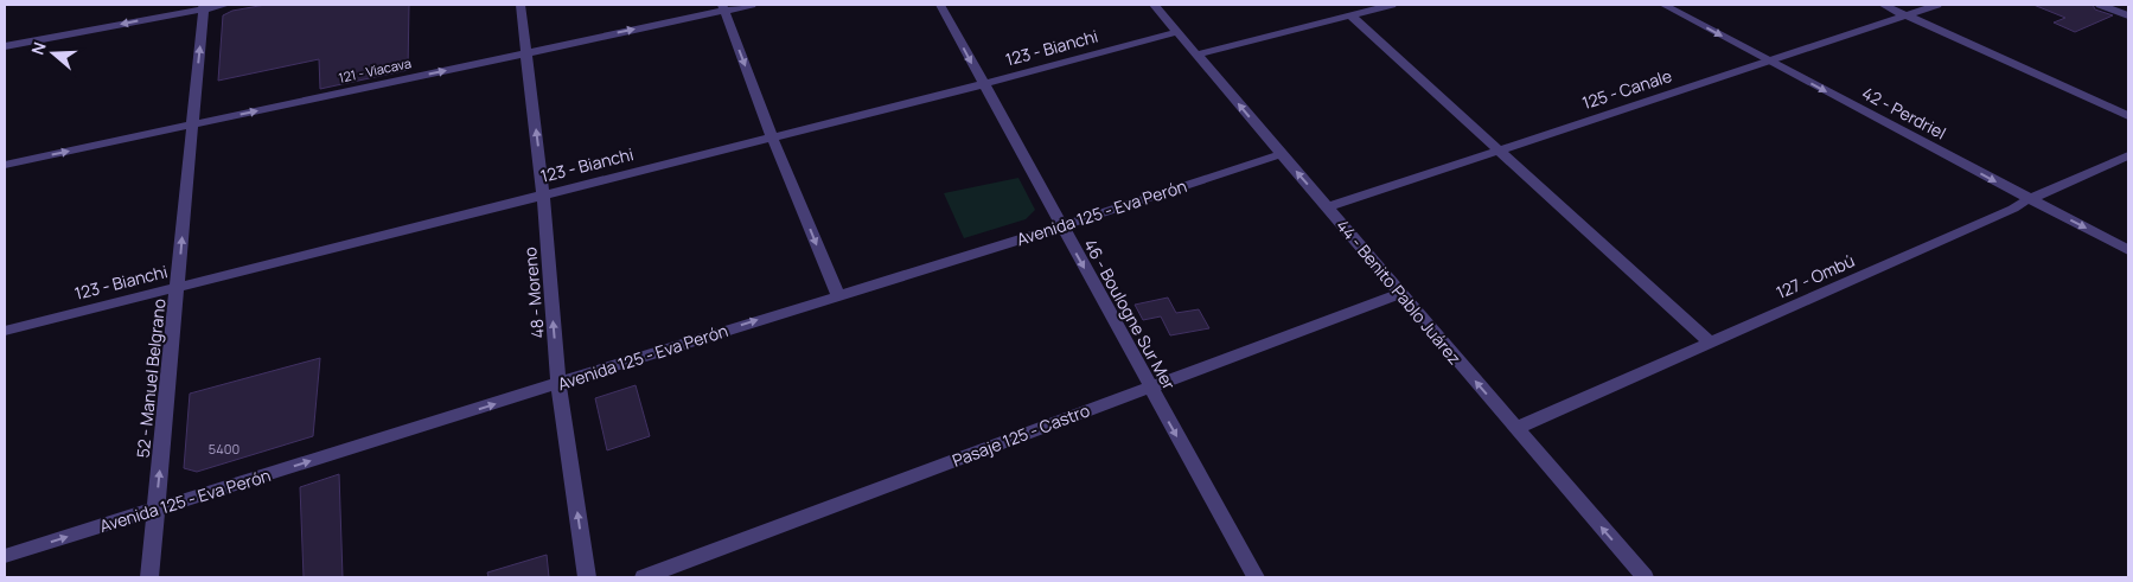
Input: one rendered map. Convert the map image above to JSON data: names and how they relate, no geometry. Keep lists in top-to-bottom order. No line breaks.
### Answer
{"streets":{"street":["123 - Bianchi","121 - Viacava","125 - Canale","42 - Perdriel","Avenida 125 - Eva Perón","127 - Ombú","44 - Benito Pablo Juárez","48 - Moreno","46 - Boulogne Sur Mer","52 - Manuel Belgrano","Pasaje 125 - Castro"]},"crossings":[["123 - Bianchi","44 - Benito Pablo Juárez"],["123 - Bianchi","48 - Moreno"],["123 - Bianchi","46 - Boulogne Sur Mer"],["123 - Bianchi","52 - Manuel Belgrano"],["121 - Viacava","48 - Moreno"],["121 - Viacava","52 - Manuel Belgrano"],["125 - Canale","42 - Perdriel"],["125 - Canale","44 - Benito Pablo Juárez"],["42 - Perdriel","127 - Ombú"],["Avenida 125 - Eva Perón","44 - Benito Pablo Juárez"],["Avenida 125 - Eva Perón","48 - Moreno"],["Avenida 125 - Eva Perón","46 - Boulogne Sur Mer"],["Avenida 125 - Eva Perón","52 - Manuel Belgrano"],["127 - Ombú","44 - Benito Pablo Juárez"],["44 - Benito Pablo Juárez","Pasaje 125 - Castro"],["46 - Boulogne Sur Mer","Pasaje 125 - Castro"]],"one_way":["Avenida 125 - Eva Perón","44 - Benito Pablo Juárez","48 - Moreno","46 - Boulogne Sur Mer","52 - Manuel Belgrano"],"house_numbers":["5400"],"north":"left"}
